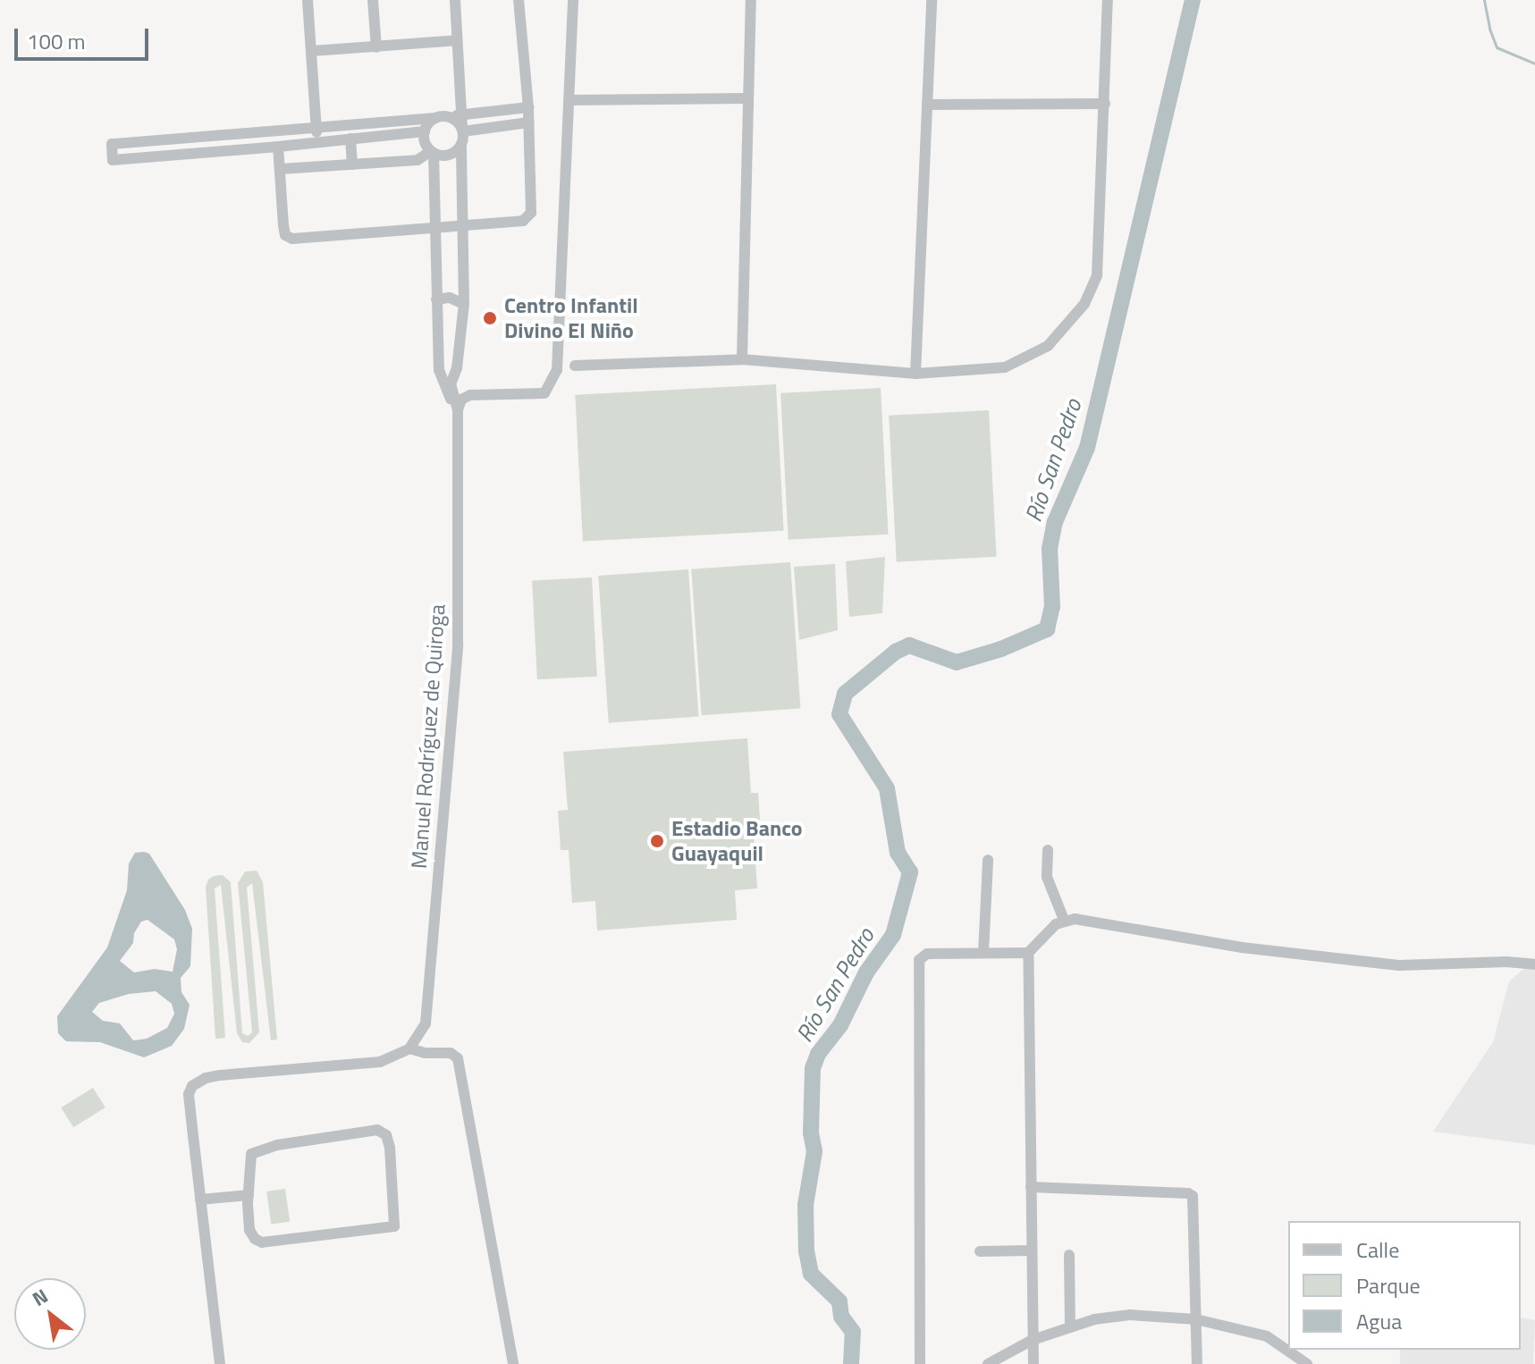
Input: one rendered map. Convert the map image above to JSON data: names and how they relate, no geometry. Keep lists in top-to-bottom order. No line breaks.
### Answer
{"streets":{"street":["Manuel Rodríguez de Quiroga"]},"water":["Río San Pedro"],"places":["Centro Infantil Divino El Niño","Estadio Banco Guayaquil"],"legend":["Calle","Parque","Agua"],"scale_bar":"100 m","north":"top left"}
